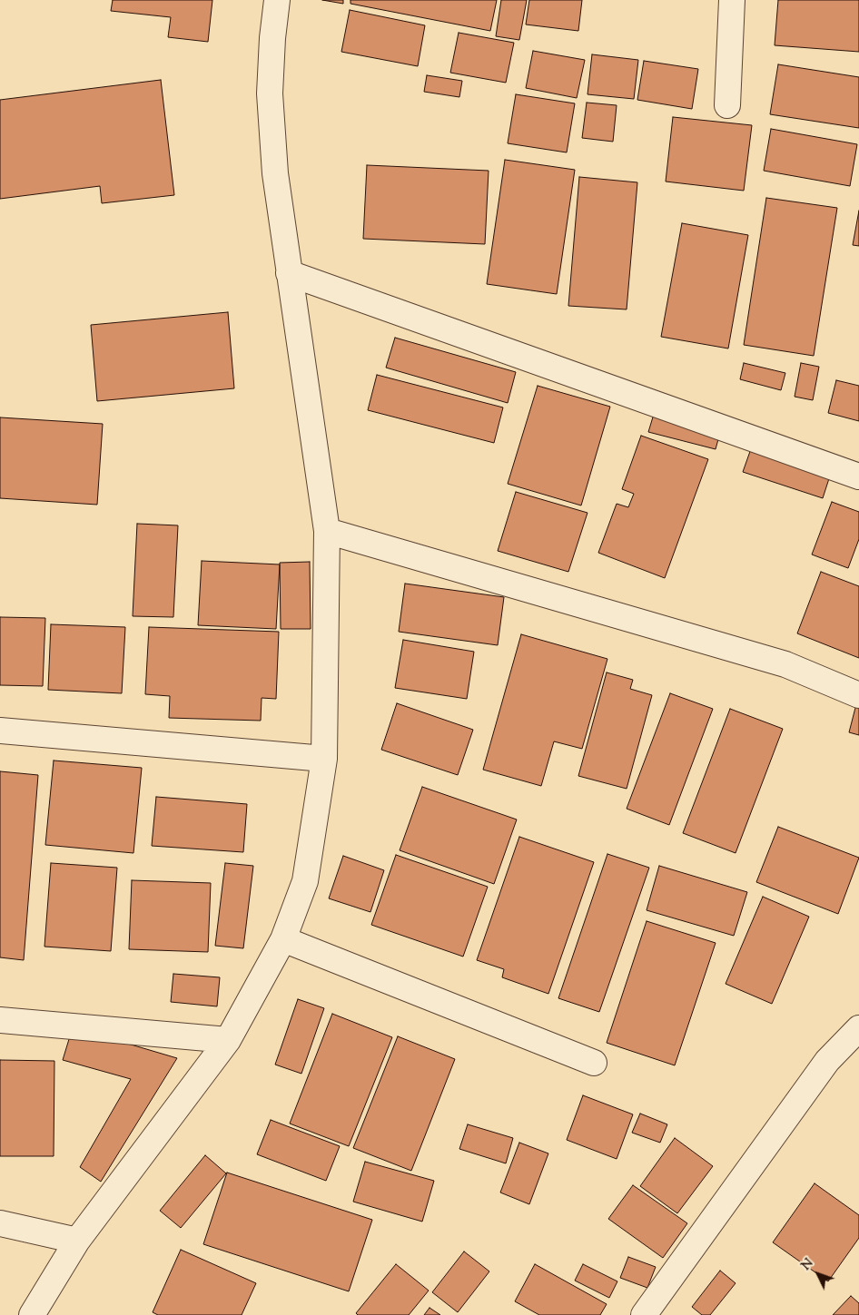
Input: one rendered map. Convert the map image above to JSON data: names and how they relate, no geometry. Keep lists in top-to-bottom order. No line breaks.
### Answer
{"north":"top left"}
